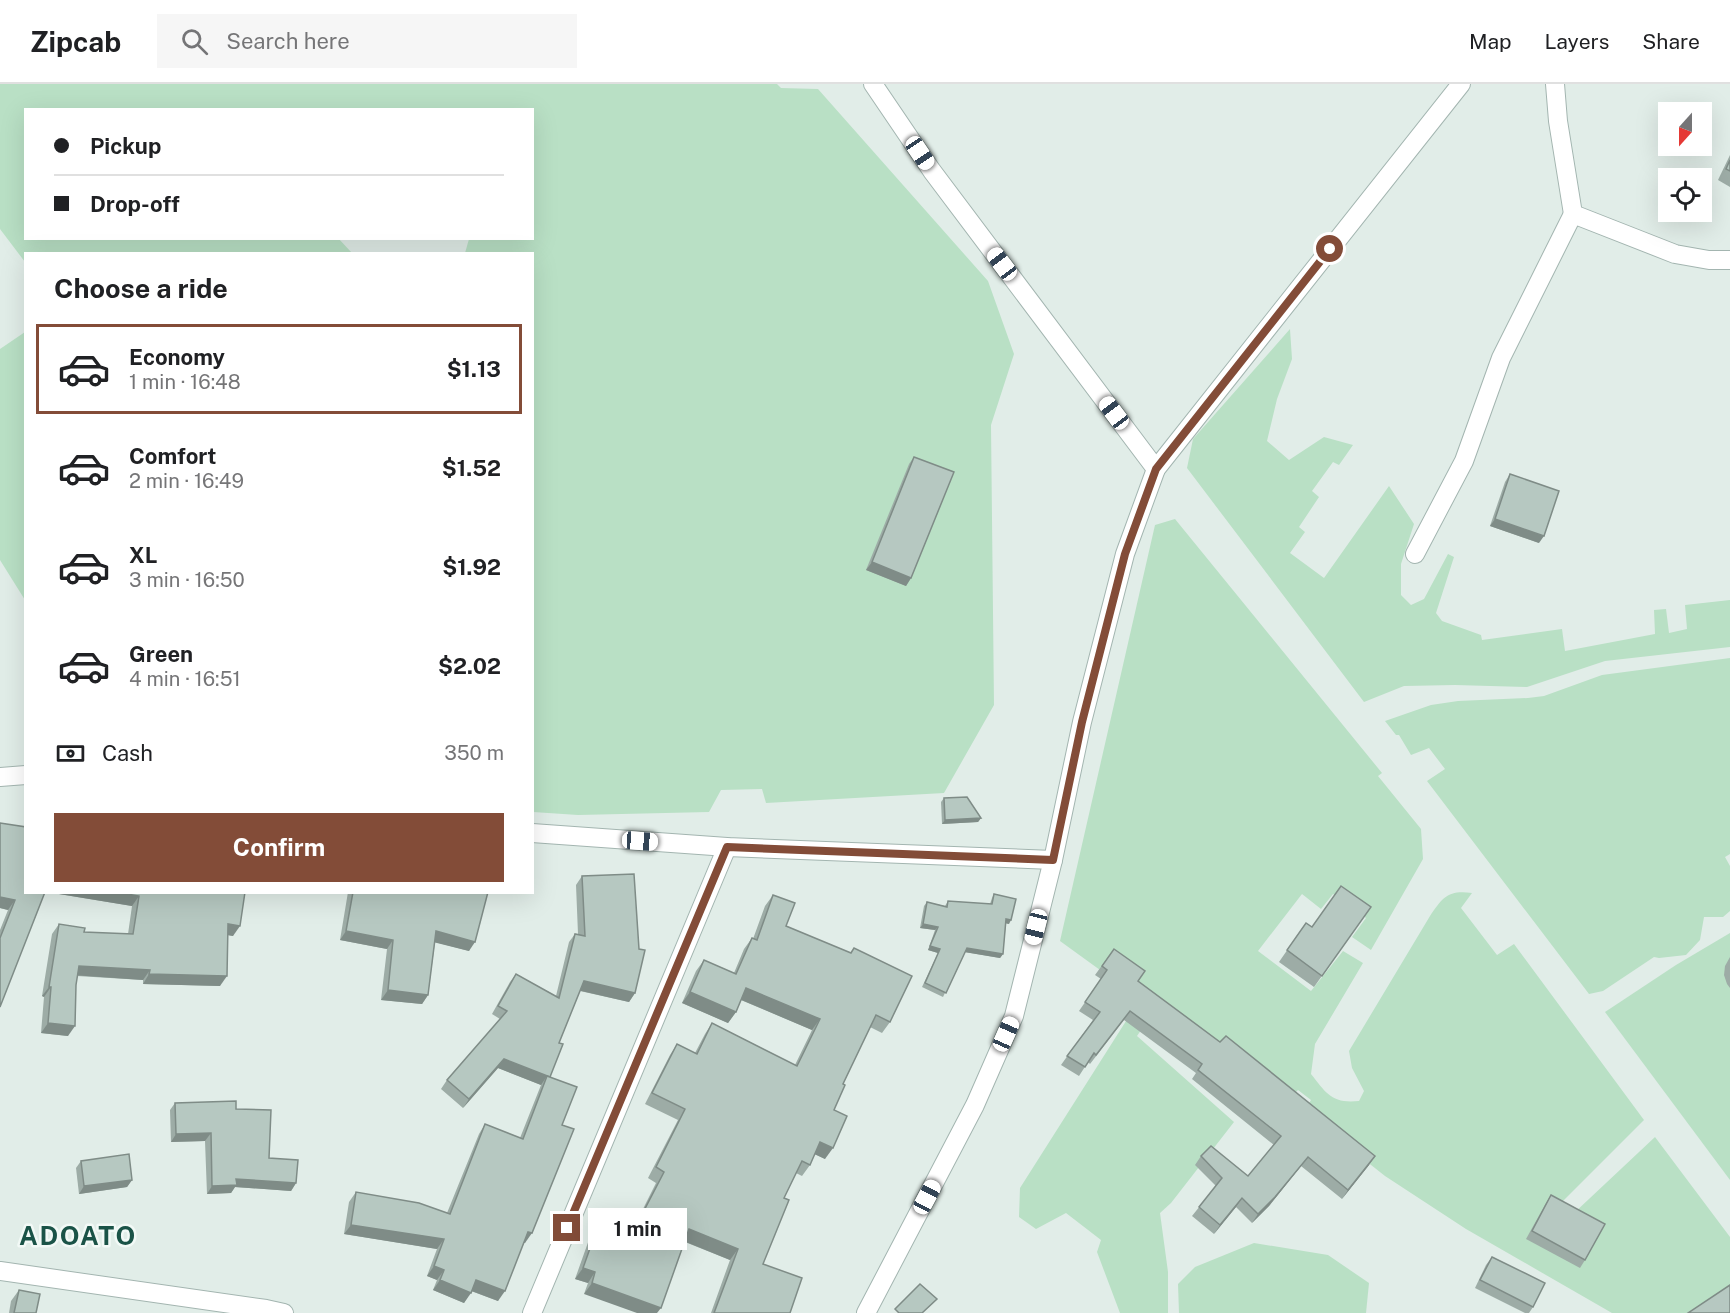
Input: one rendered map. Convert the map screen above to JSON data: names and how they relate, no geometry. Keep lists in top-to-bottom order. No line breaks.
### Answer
{"districts":["ADOATO"],"north":"bottom","page":{"header":"Zipcab","search":"Search here","nav":["Map","Layers","Share"],"banner":["Pickup","Drop-off"],"heading":"Choose a ride","list":[{"name":"Economy","note":"1 min · 16:48","value":"$1.13"},{"name":"Comfort","note":"2 min · 16:49","value":"$1.52"},{"name":"XL","note":"3 min · 16:50","value":"$1.92"},{"name":"Green","note":"4 min · 16:51","value":"$2.02"}],"pay":["Cash","350 m"],"buttons":"Confirm","bubble":"1 min"}}
